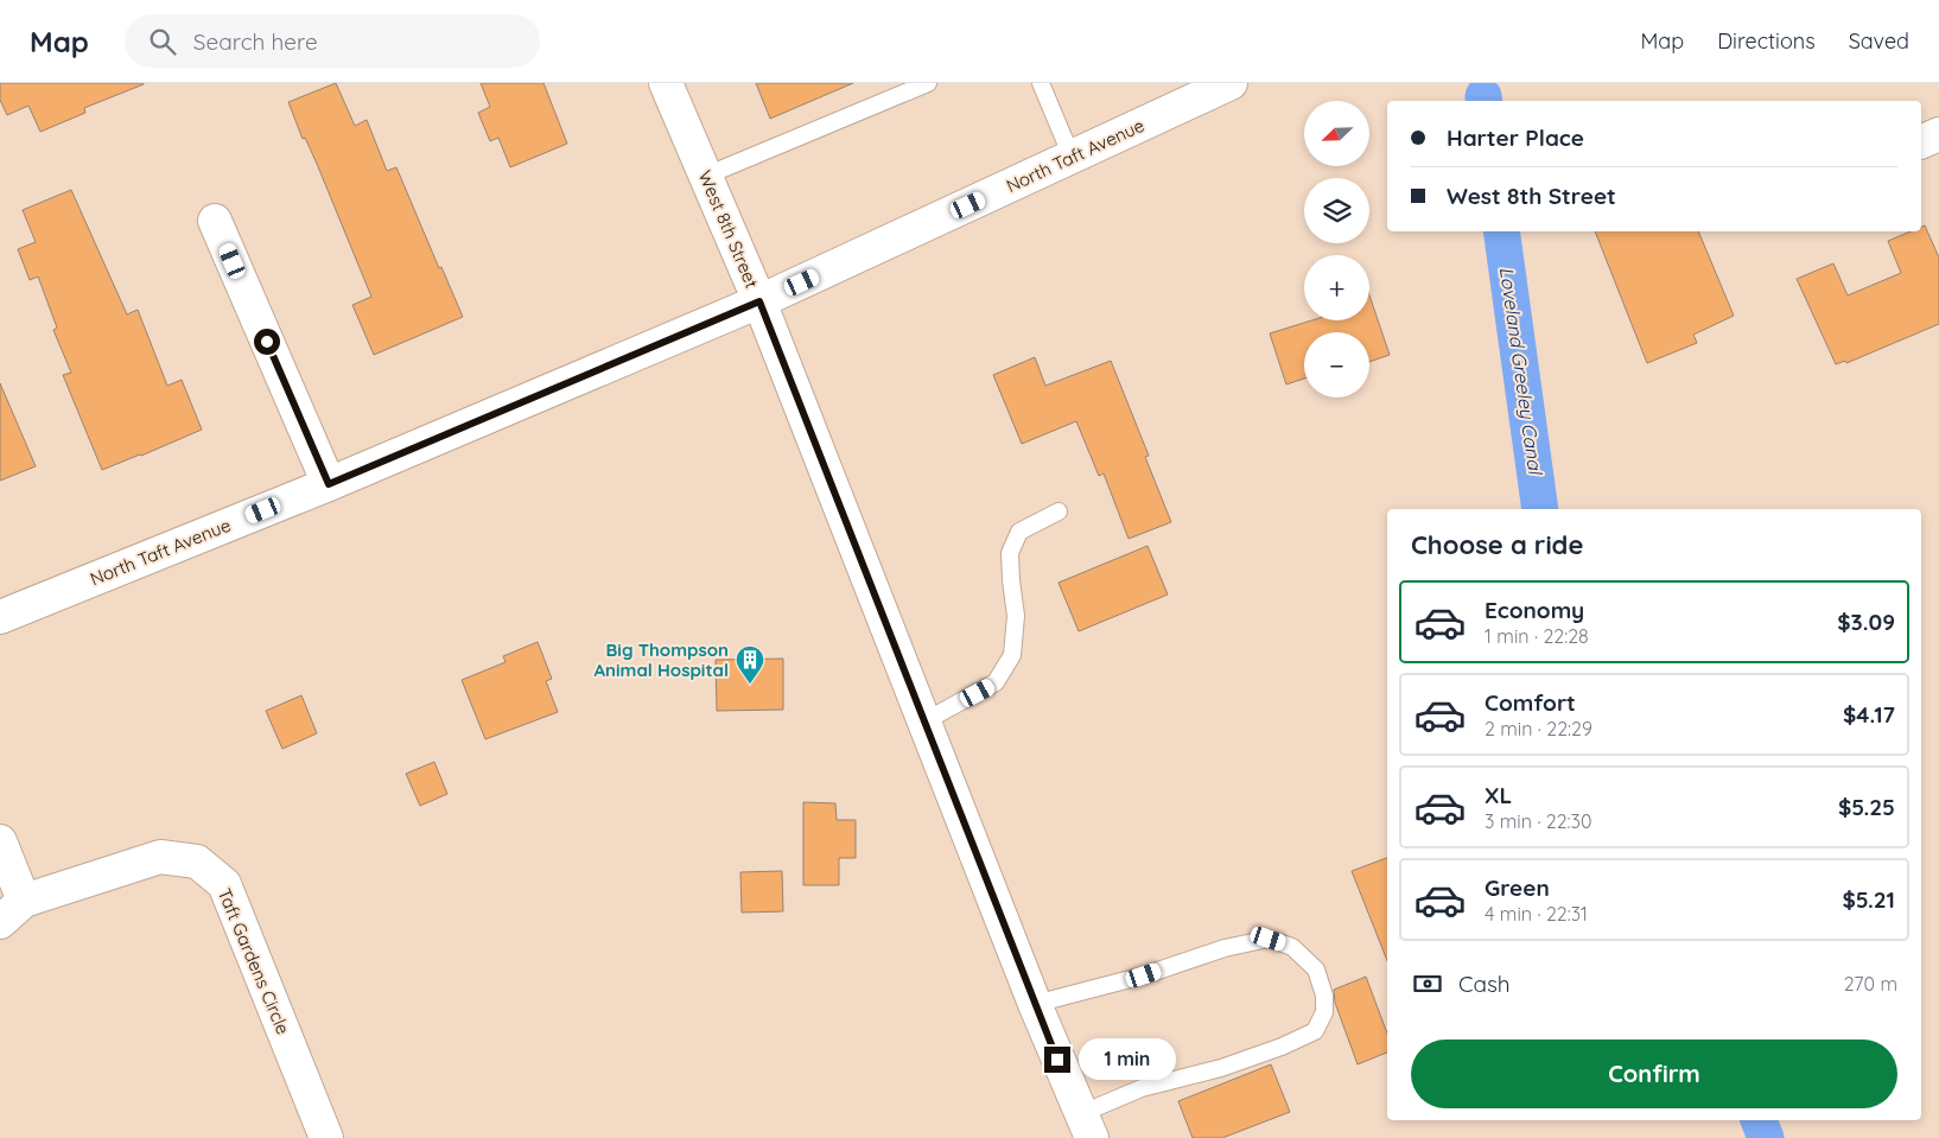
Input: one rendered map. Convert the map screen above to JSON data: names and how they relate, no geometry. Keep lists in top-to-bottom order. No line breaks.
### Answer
{"streets":{"street":["North Taft Avenue","West 8th Street","Taft Gardens Circle"]},"crossings":[["North Taft Avenue","West 8th Street"]],"water":["Loveland Greeley Canal"],"places":{"building":["Big Thompson Animal Hospital"]},"north":"bottom left","page":{"header":"Map","search":"Search here","nav":["Map","Directions","Saved"],"map_buttons":["+","−"],"banner":["Harter Place","West 8th Street"],"heading":"Choose a ride","list":[{"name":"Economy","note":"1 min · 22:28","value":"$3.09"},{"name":"Comfort","note":"2 min · 22:29","value":"$4.17"},{"name":"XL","note":"3 min · 22:30","value":"$5.25"},{"name":"Green","note":"4 min · 22:31","value":"$5.21"}],"pay":["Cash","270 m"],"buttons":"Confirm","bubble":"1 min"}}
